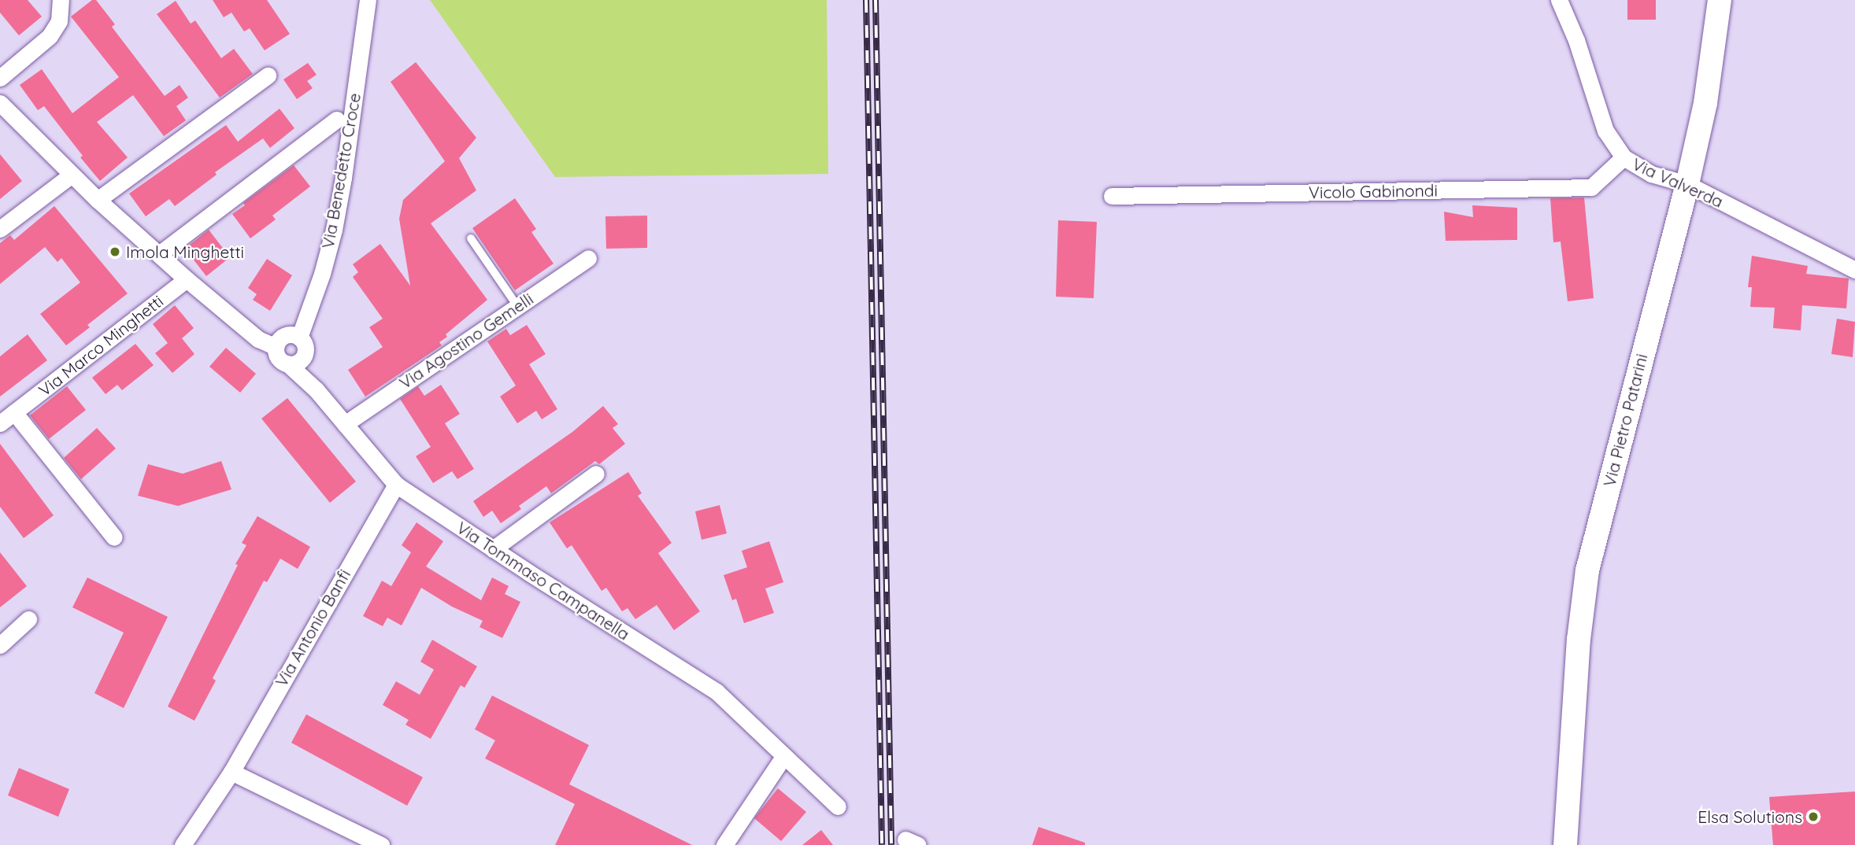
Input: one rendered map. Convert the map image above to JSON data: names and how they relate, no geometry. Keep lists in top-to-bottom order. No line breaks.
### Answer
{"streets":{"main road":["Via Pietro Patarini"],"street":["Via Benedetto Croce","Via Valverda","Vicolo Gabinondi","Via Agostino Gemelli","Via Marco Minghetti","Via Tommaso Campanella","Via Antonio Banfi"]},"crossings":[["Via Benedetto Croce","Via Tommaso Campanella"],["Via Valverda","Vicolo Gabinondi"],["Via Valverda","Via Pietro Patarini"],["Via Agostino Gemelli","Via Tommaso Campanella"],["Via Tommaso Campanella","Via Antonio Banfi"]],"places":["Imola Minghetti","Elsa Solutions"]}
